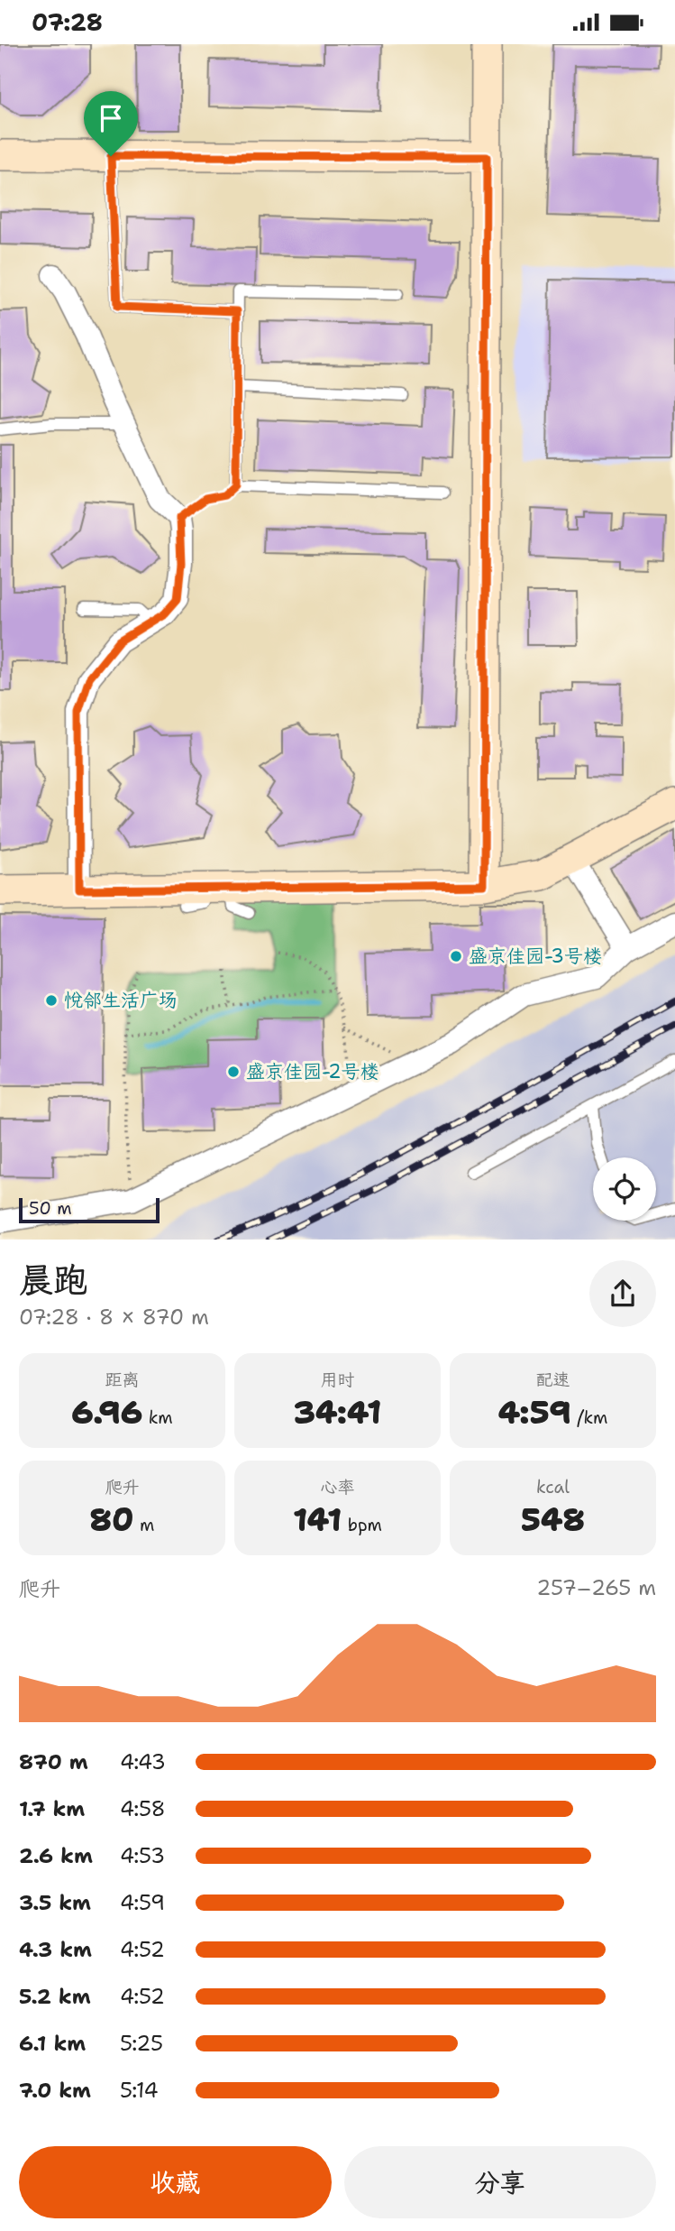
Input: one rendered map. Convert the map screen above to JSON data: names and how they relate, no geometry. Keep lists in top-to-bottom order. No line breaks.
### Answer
{"places":["盛京佳园-3号楼","悦邻生活广场","盛京佳园-2号楼"],"scale_bar":"50 m","page":{"status":"07:28","scale":"50 m","heading":["晨跑","07:28 · 8 × 870 m"],"stats":[["距离","6.96 km"],["用时","34:41"],["配速","4:59 /km"],["爬升","80 m"],["心率","141 bpm"],["kcal","548"]],"chart":["爬升","257–265 m"],"list":[{"name":"870 m","note":"4:43"},{"name":"1.7 km","note":"4:58"},{"name":"2.6 km","note":"4:53"},{"name":"3.5 km","note":"4:59"},{"name":"4.3 km","note":"4:52"},{"name":"5.2 km","note":"4:52"},{"name":"6.1 km","note":"5:25"},{"name":"7.0 km","note":"5:14"}],"buttons":["收藏","分享"]}}
